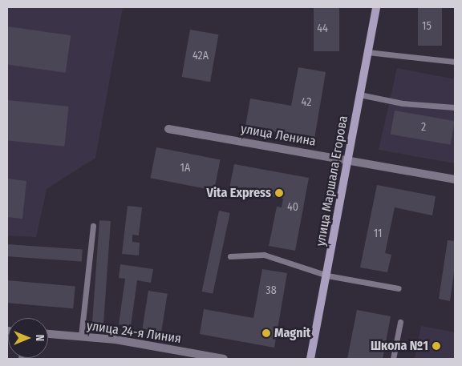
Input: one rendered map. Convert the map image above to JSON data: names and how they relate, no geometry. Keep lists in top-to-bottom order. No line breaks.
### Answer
{"streets":{"main road":["улица Маршала Егорова"],"street":["улица Ленина","улица 24-я Линия"]},"crossings":[["улица Ленина","улица Маршала Егорова"]],"places":["Vita Express","Magnit","Школа №1"],"house_numbers":["15","44","42А","42","2","1А","40","11","38"],"north":"right"}
